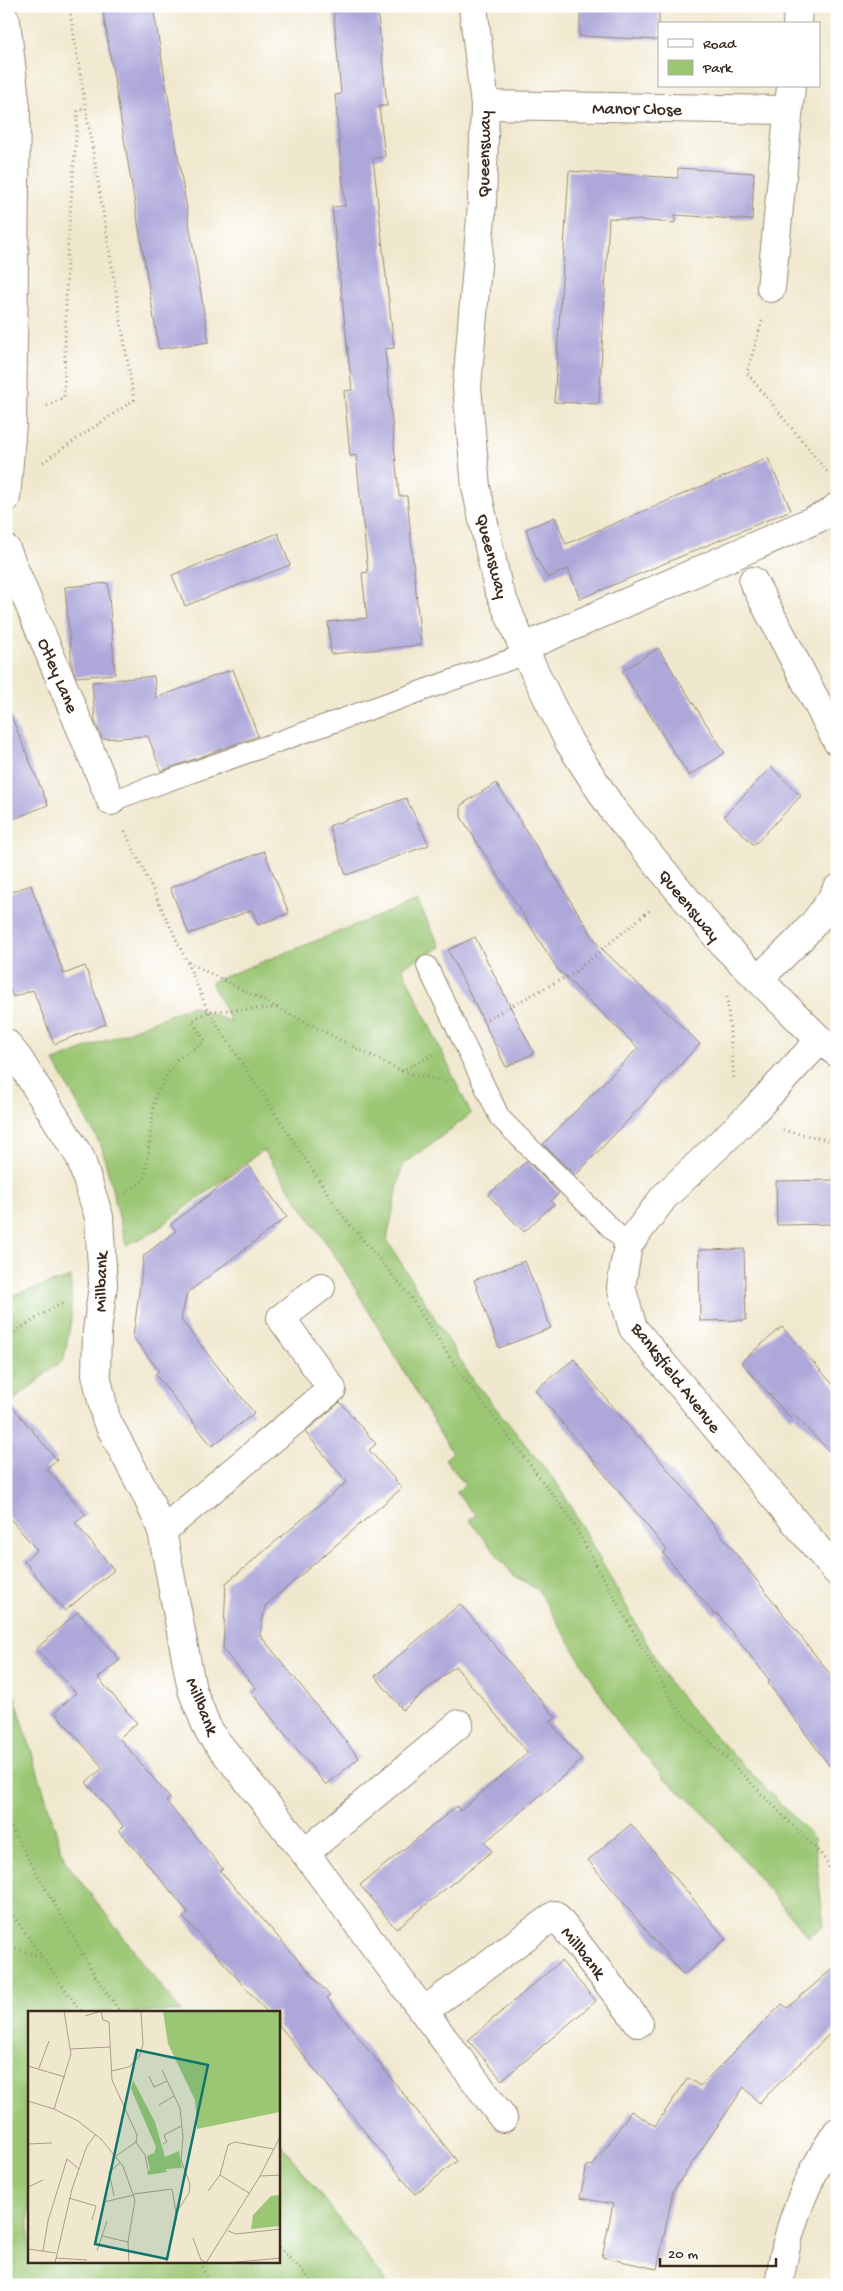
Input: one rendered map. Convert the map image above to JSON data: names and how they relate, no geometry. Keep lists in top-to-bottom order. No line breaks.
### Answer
{"streets":{"street":["Manor Close","Queensway","Otley Lane","Millbank","Banksfield Avenue"]},"crossings":[["Manor Close","Queensway"],["Queensway","Banksfield Avenue"]],"legend":["Road","Park"],"scale_bar":"20 m"}
